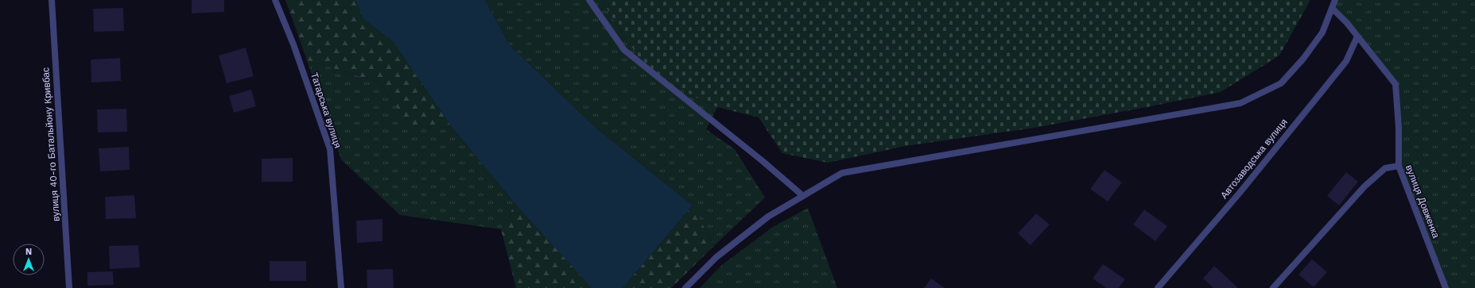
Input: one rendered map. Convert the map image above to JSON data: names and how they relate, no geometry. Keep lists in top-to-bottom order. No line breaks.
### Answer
{"streets":{"street":["Татарська вулиця","вулиця 40-го Батальйону Кривбас","Автозаводська вулиця","вулиця Довженка"]},"crossings":[["Автозаводська вулиця","вулиця Довженка"]],"north":"top"}
